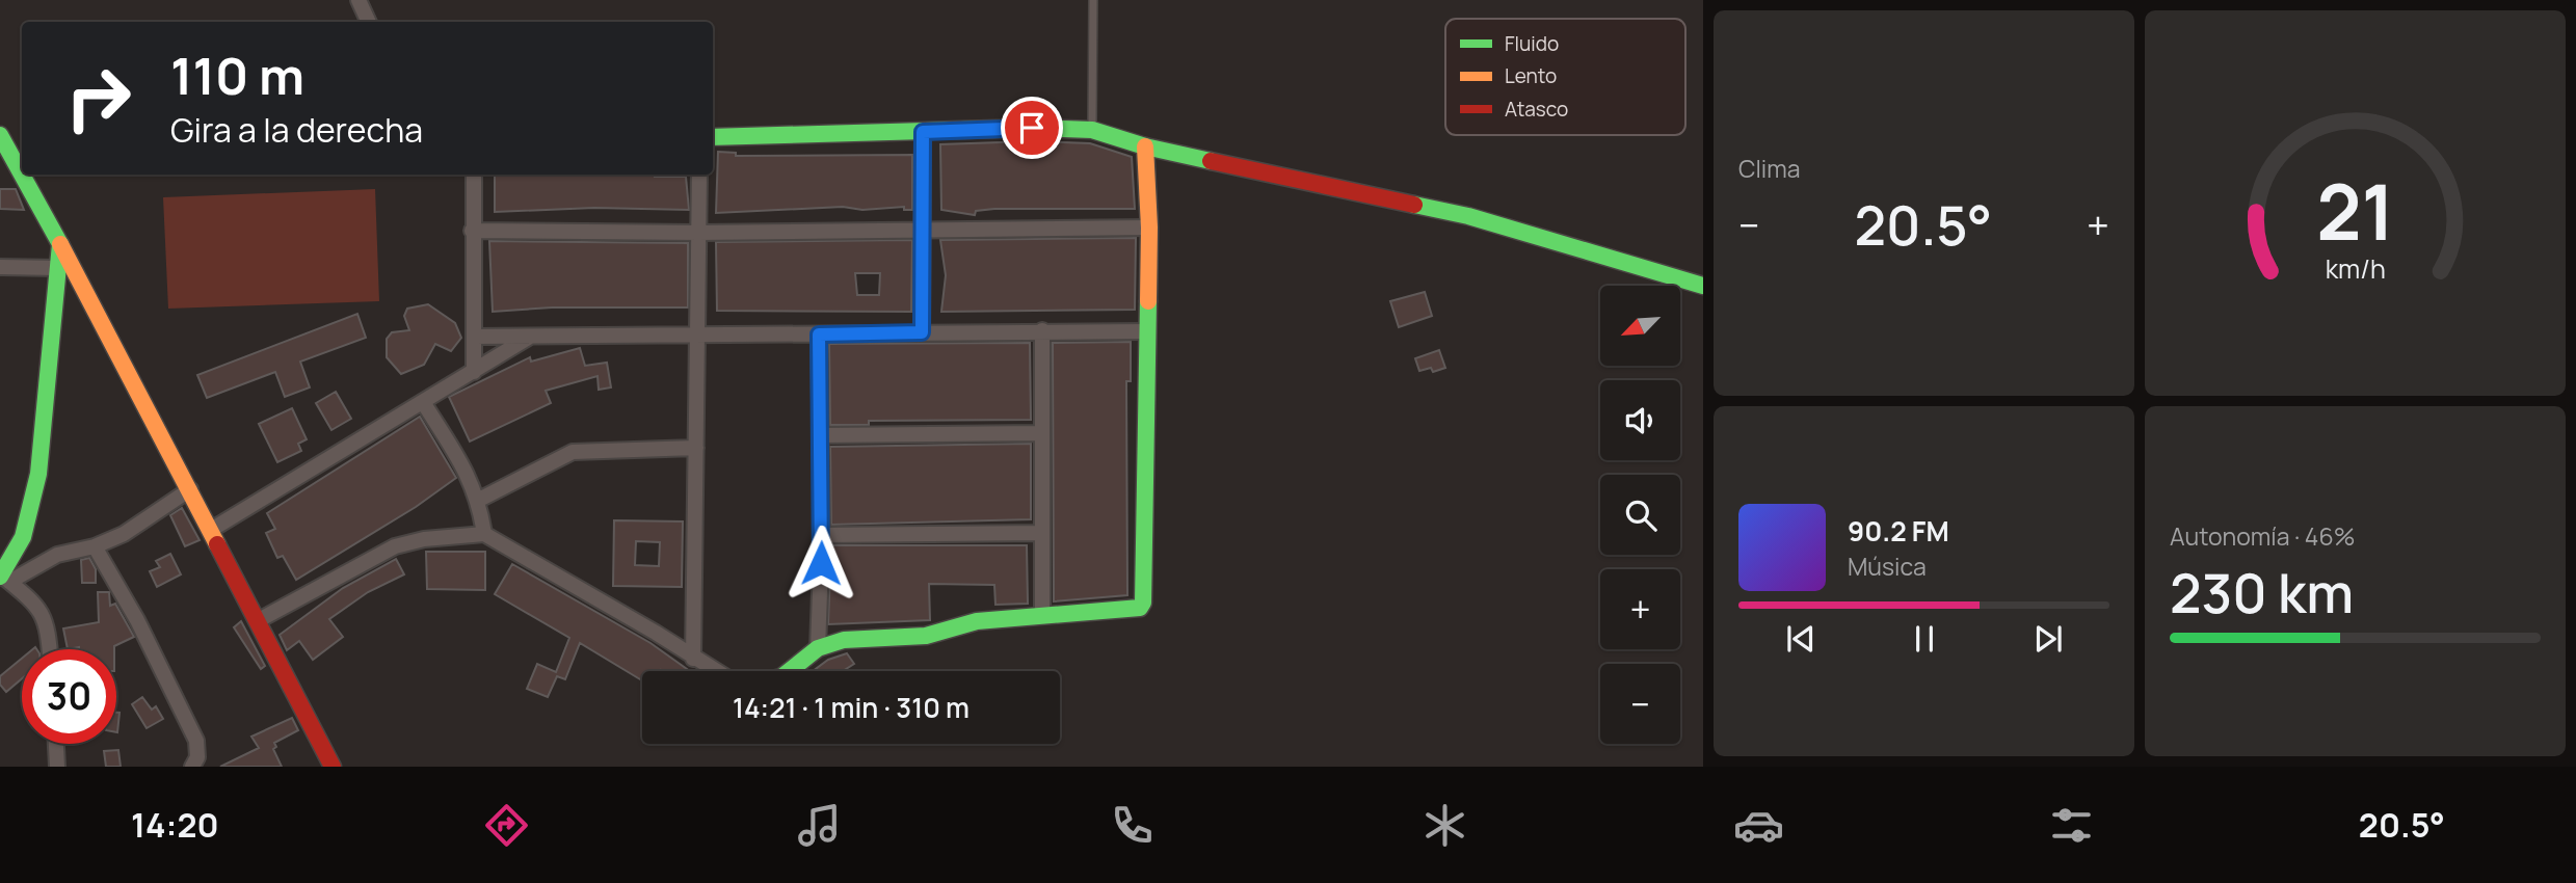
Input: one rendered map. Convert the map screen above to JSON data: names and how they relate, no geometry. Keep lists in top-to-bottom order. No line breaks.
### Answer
{"legend":["Fluido","Lento","Atasco"],"north":"bottom left","page":{"tile":["Clima",["Autonomía · 46%","230 km"]],"turn":["110 m","Gira a la derecha"],"heat":["−","20.5°","+"],"map_buttons":["+","−"],"song":["90.2 FM","Música"],"limit":"30","trip":"14:21 · 1 min · 310 m","tabs":["14:20","20.5°"],"gauge":["21","km/h"]}}
